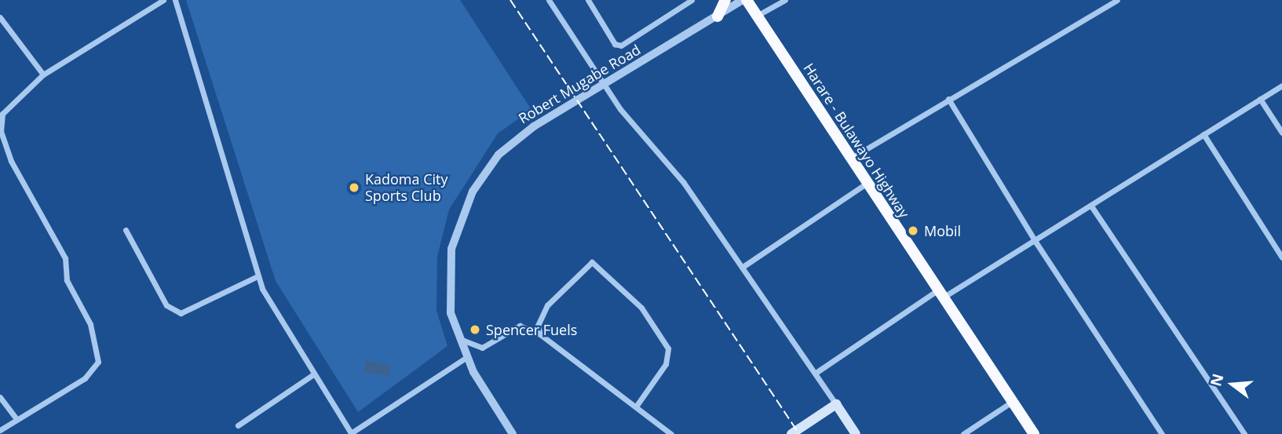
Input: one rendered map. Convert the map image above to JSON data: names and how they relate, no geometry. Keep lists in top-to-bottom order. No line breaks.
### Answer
{"streets":{"highway":["Harare - Bulawayo Highway"],"street":["Robert Mugabe Road"]},"crossings":[["Robert Mugabe Road","Harare - Bulawayo Highway"]],"places":["Kadoma City Sports Club","Mobil","Spencer Fuels"],"north":"left"}
